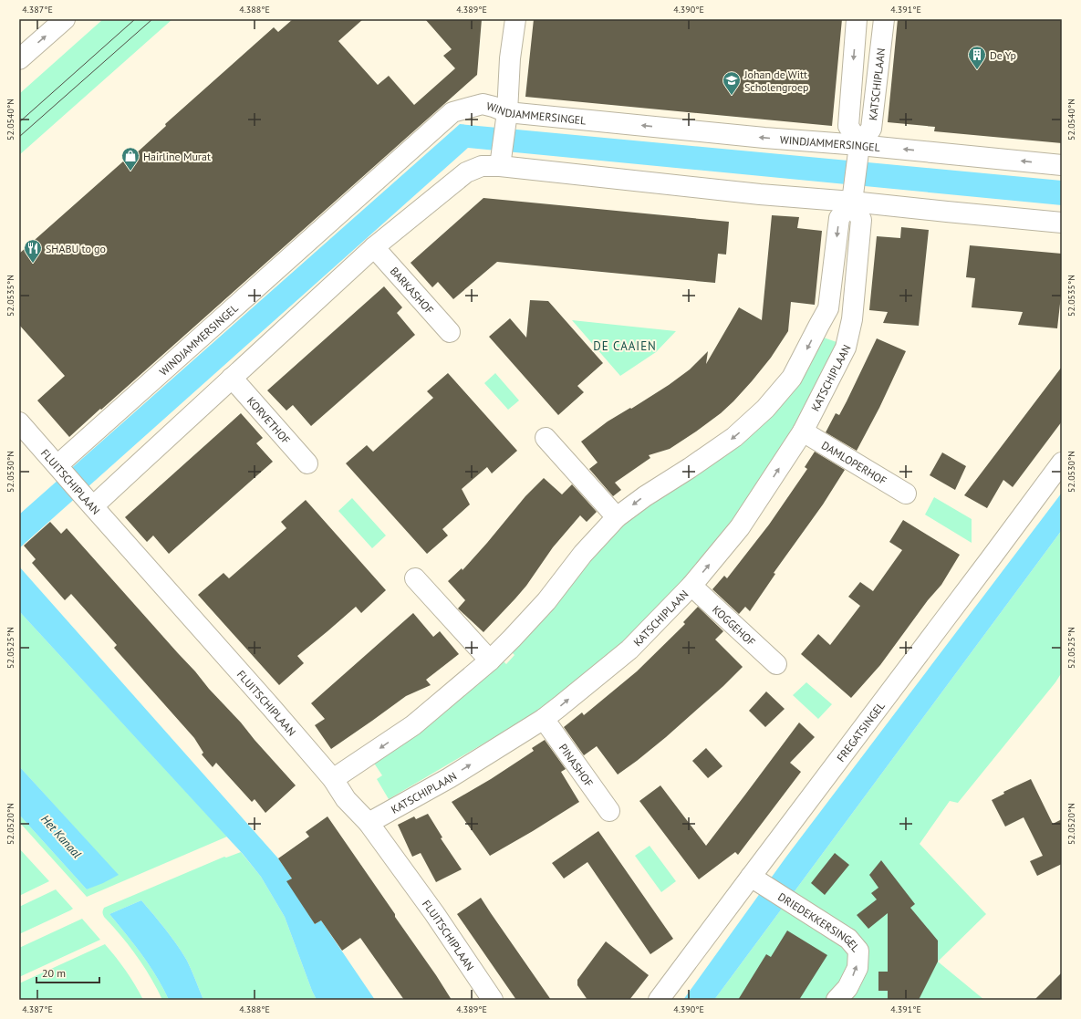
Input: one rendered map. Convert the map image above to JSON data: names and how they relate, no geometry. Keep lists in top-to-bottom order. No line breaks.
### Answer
{"streets":{"street":["KATSCHIPLAAN","WINDJAMMERSINGEL","BARKASHOF","KORVETHOF","DAMLOPERHOF","FLUITSCHIPLAAN","KOGGEHOF","FREGATSINGEL","PINASHOF","DRIEDEKKERSINGEL"]},"crossings":[["KATSCHIPLAAN","WINDJAMMERSINGEL"],["KATSCHIPLAAN","DAMLOPERHOF"],["KATSCHIPLAAN","FLUITSCHIPLAAN"],["KATSCHIPLAAN","KOGGEHOF"],["KATSCHIPLAAN","PINASHOF"],["WINDJAMMERSINGEL","FLUITSCHIPLAAN"],["FREGATSINGEL","DRIEDEKKERSINGEL"]],"one_way":["DRIEDEKKERSINGEL"],"districts":["DE CAAIEN"],"water":["Het Kanaal"],"places":{"building":["De Yp"],"school or university":["Johan de Witt Scholengroep"],"shop":["Hairline Murat"],"restaurant":["SHABU to go"]},"scale_bar":"20 m","coordinates":["4.387°E","4.388°E","4.389°E","4.390°E","4.391°E","52.0540°N","52.0535°N","52.0530°N","52.0525°N","52.0520°N"]}
